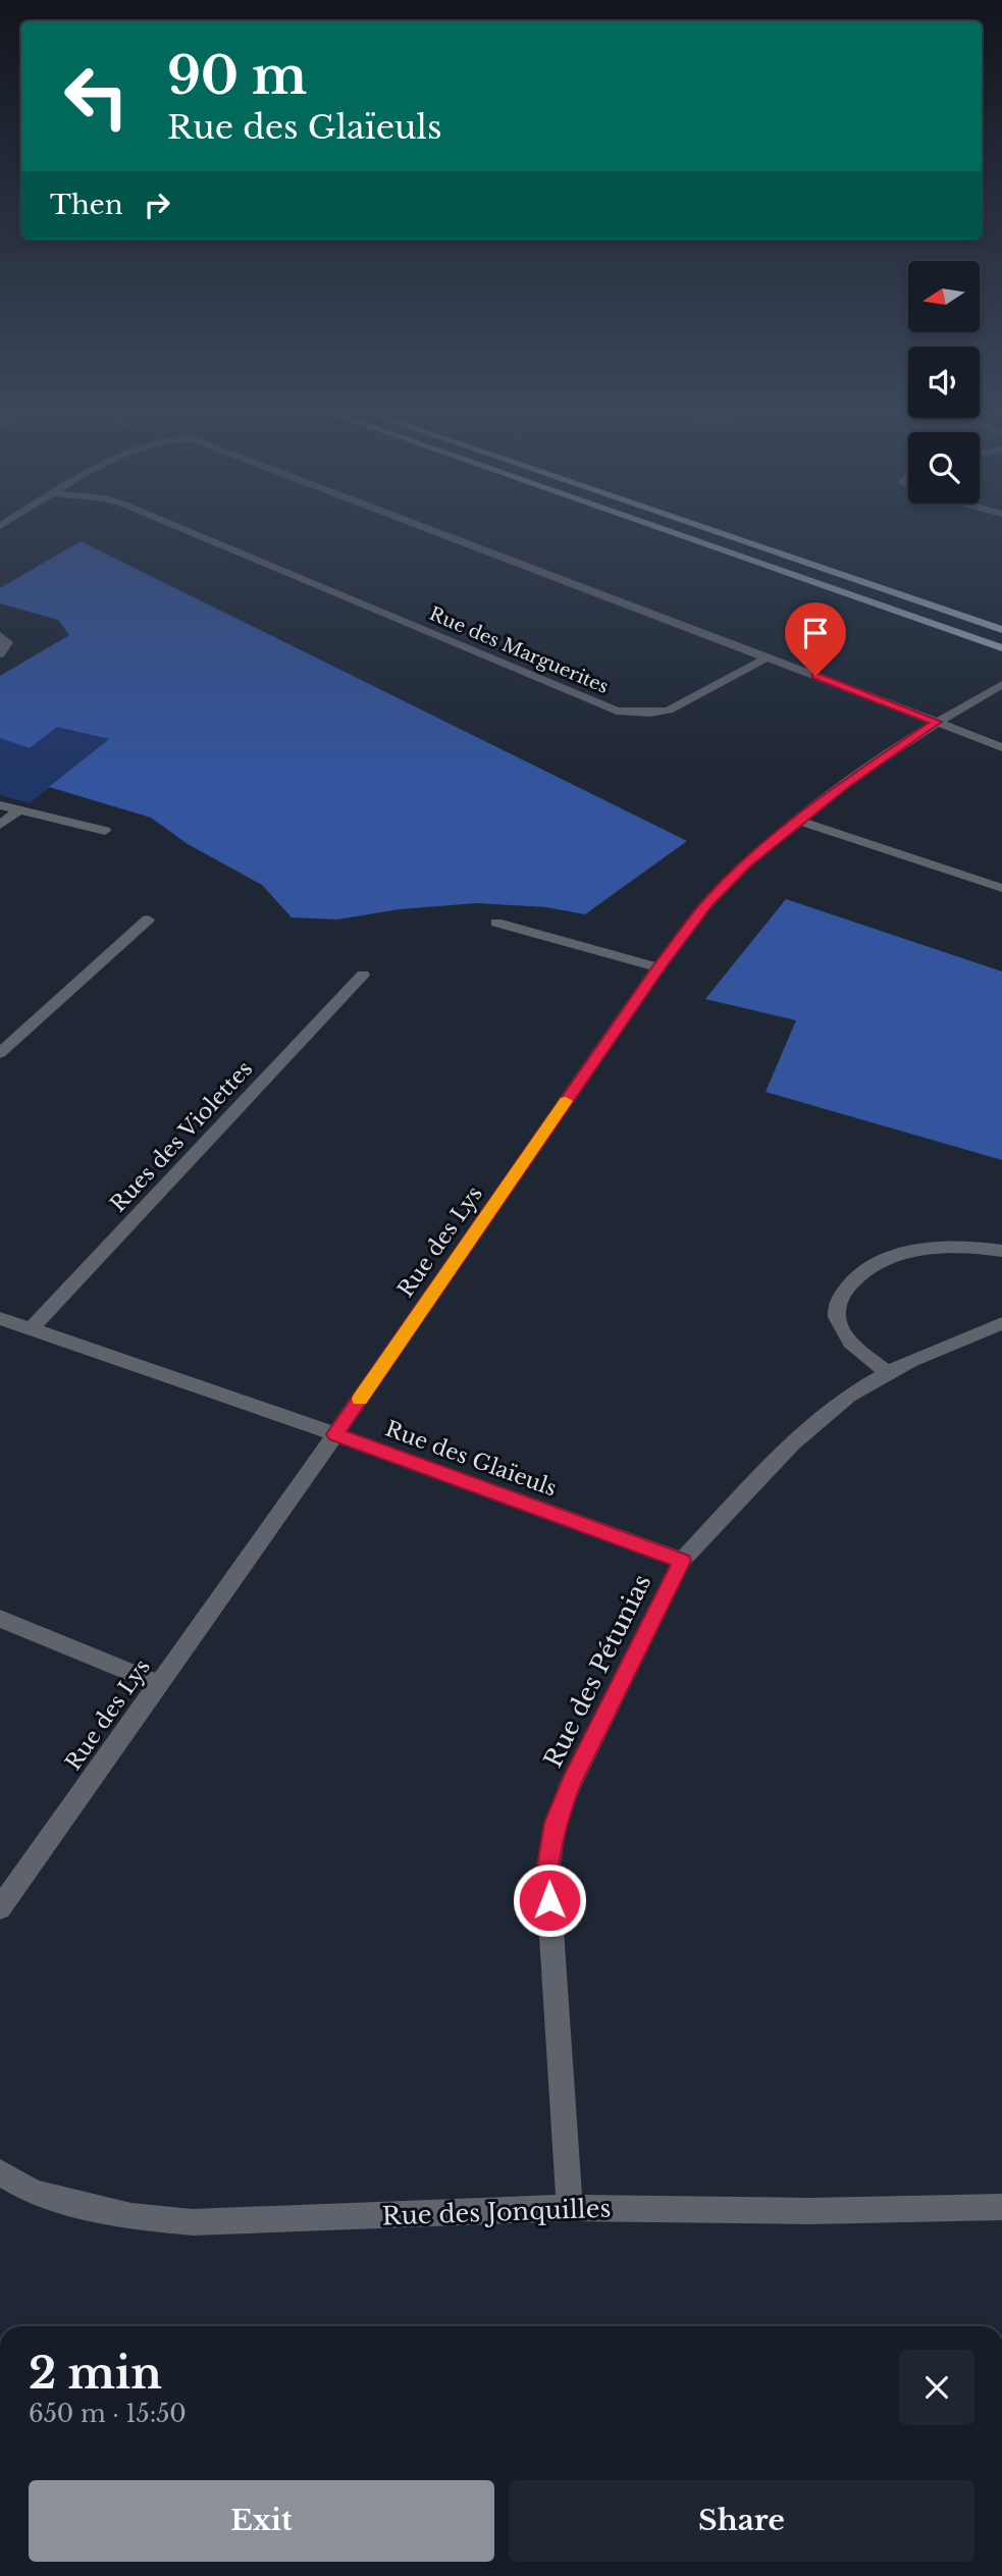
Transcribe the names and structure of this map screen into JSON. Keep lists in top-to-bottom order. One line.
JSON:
{"streets":{"street":["Rue des Marguerites","Rues des Violettes","Rue des Lys","Rue des Glaïeuls","Rue des Pétunias","Rue des Jonquilles"]},"crossings":[["Rues des Violettes","Rue des Glaïeuls"],["Rue des Lys","Rue des Glaïeuls"],["Rue des Glaïeuls","Rue des Pétunias"],["Rue des Pétunias","Rue des Jonquilles"]],"north":"left","page":{"turn":["90 m","Rue des Glaïeuls"],"then":"Then","heading":["2 min","650 m · 15:50"],"buttons":["Exit","Share"]}}
